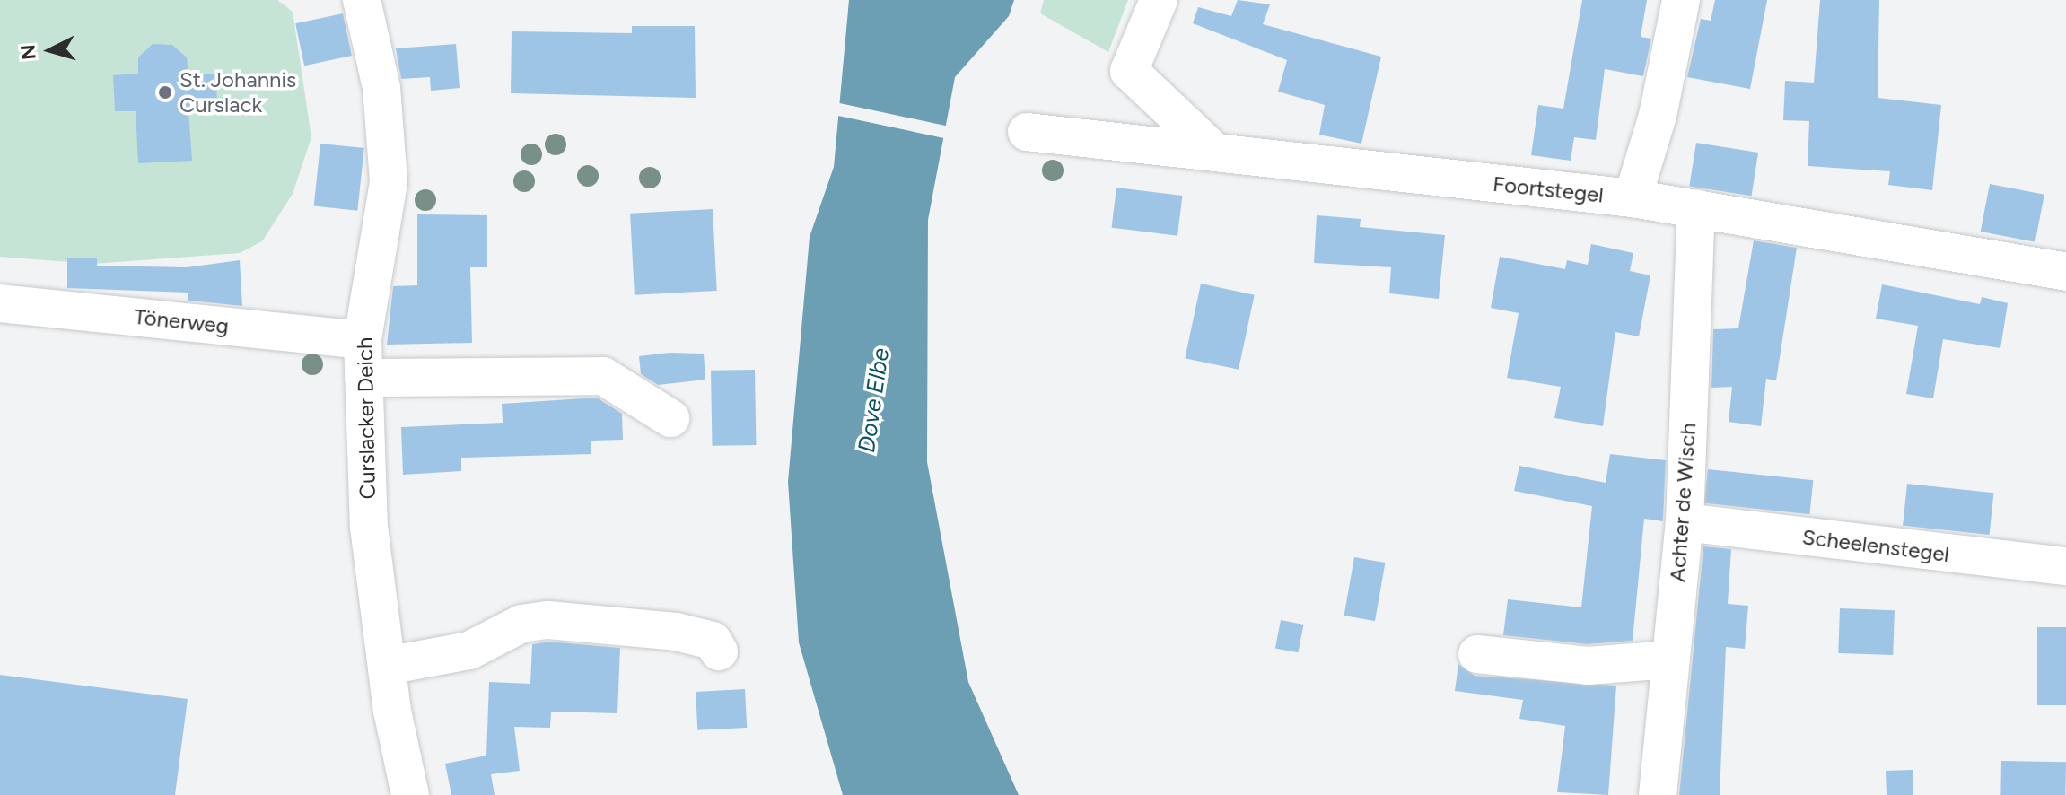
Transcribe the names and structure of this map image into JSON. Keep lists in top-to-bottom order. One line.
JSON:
{"streets":{"street":["Foortstegel","Tönerweg","Curslacker Deich","Achter de Wisch","Scheelenstegel"]},"crossings":[["Foortstegel","Achter de Wisch"],["Tönerweg","Curslacker Deich"],["Achter de Wisch","Scheelenstegel"]],"water":["Dove Elbe"],"places":["St. Johannis Curslack"],"north":"left"}
